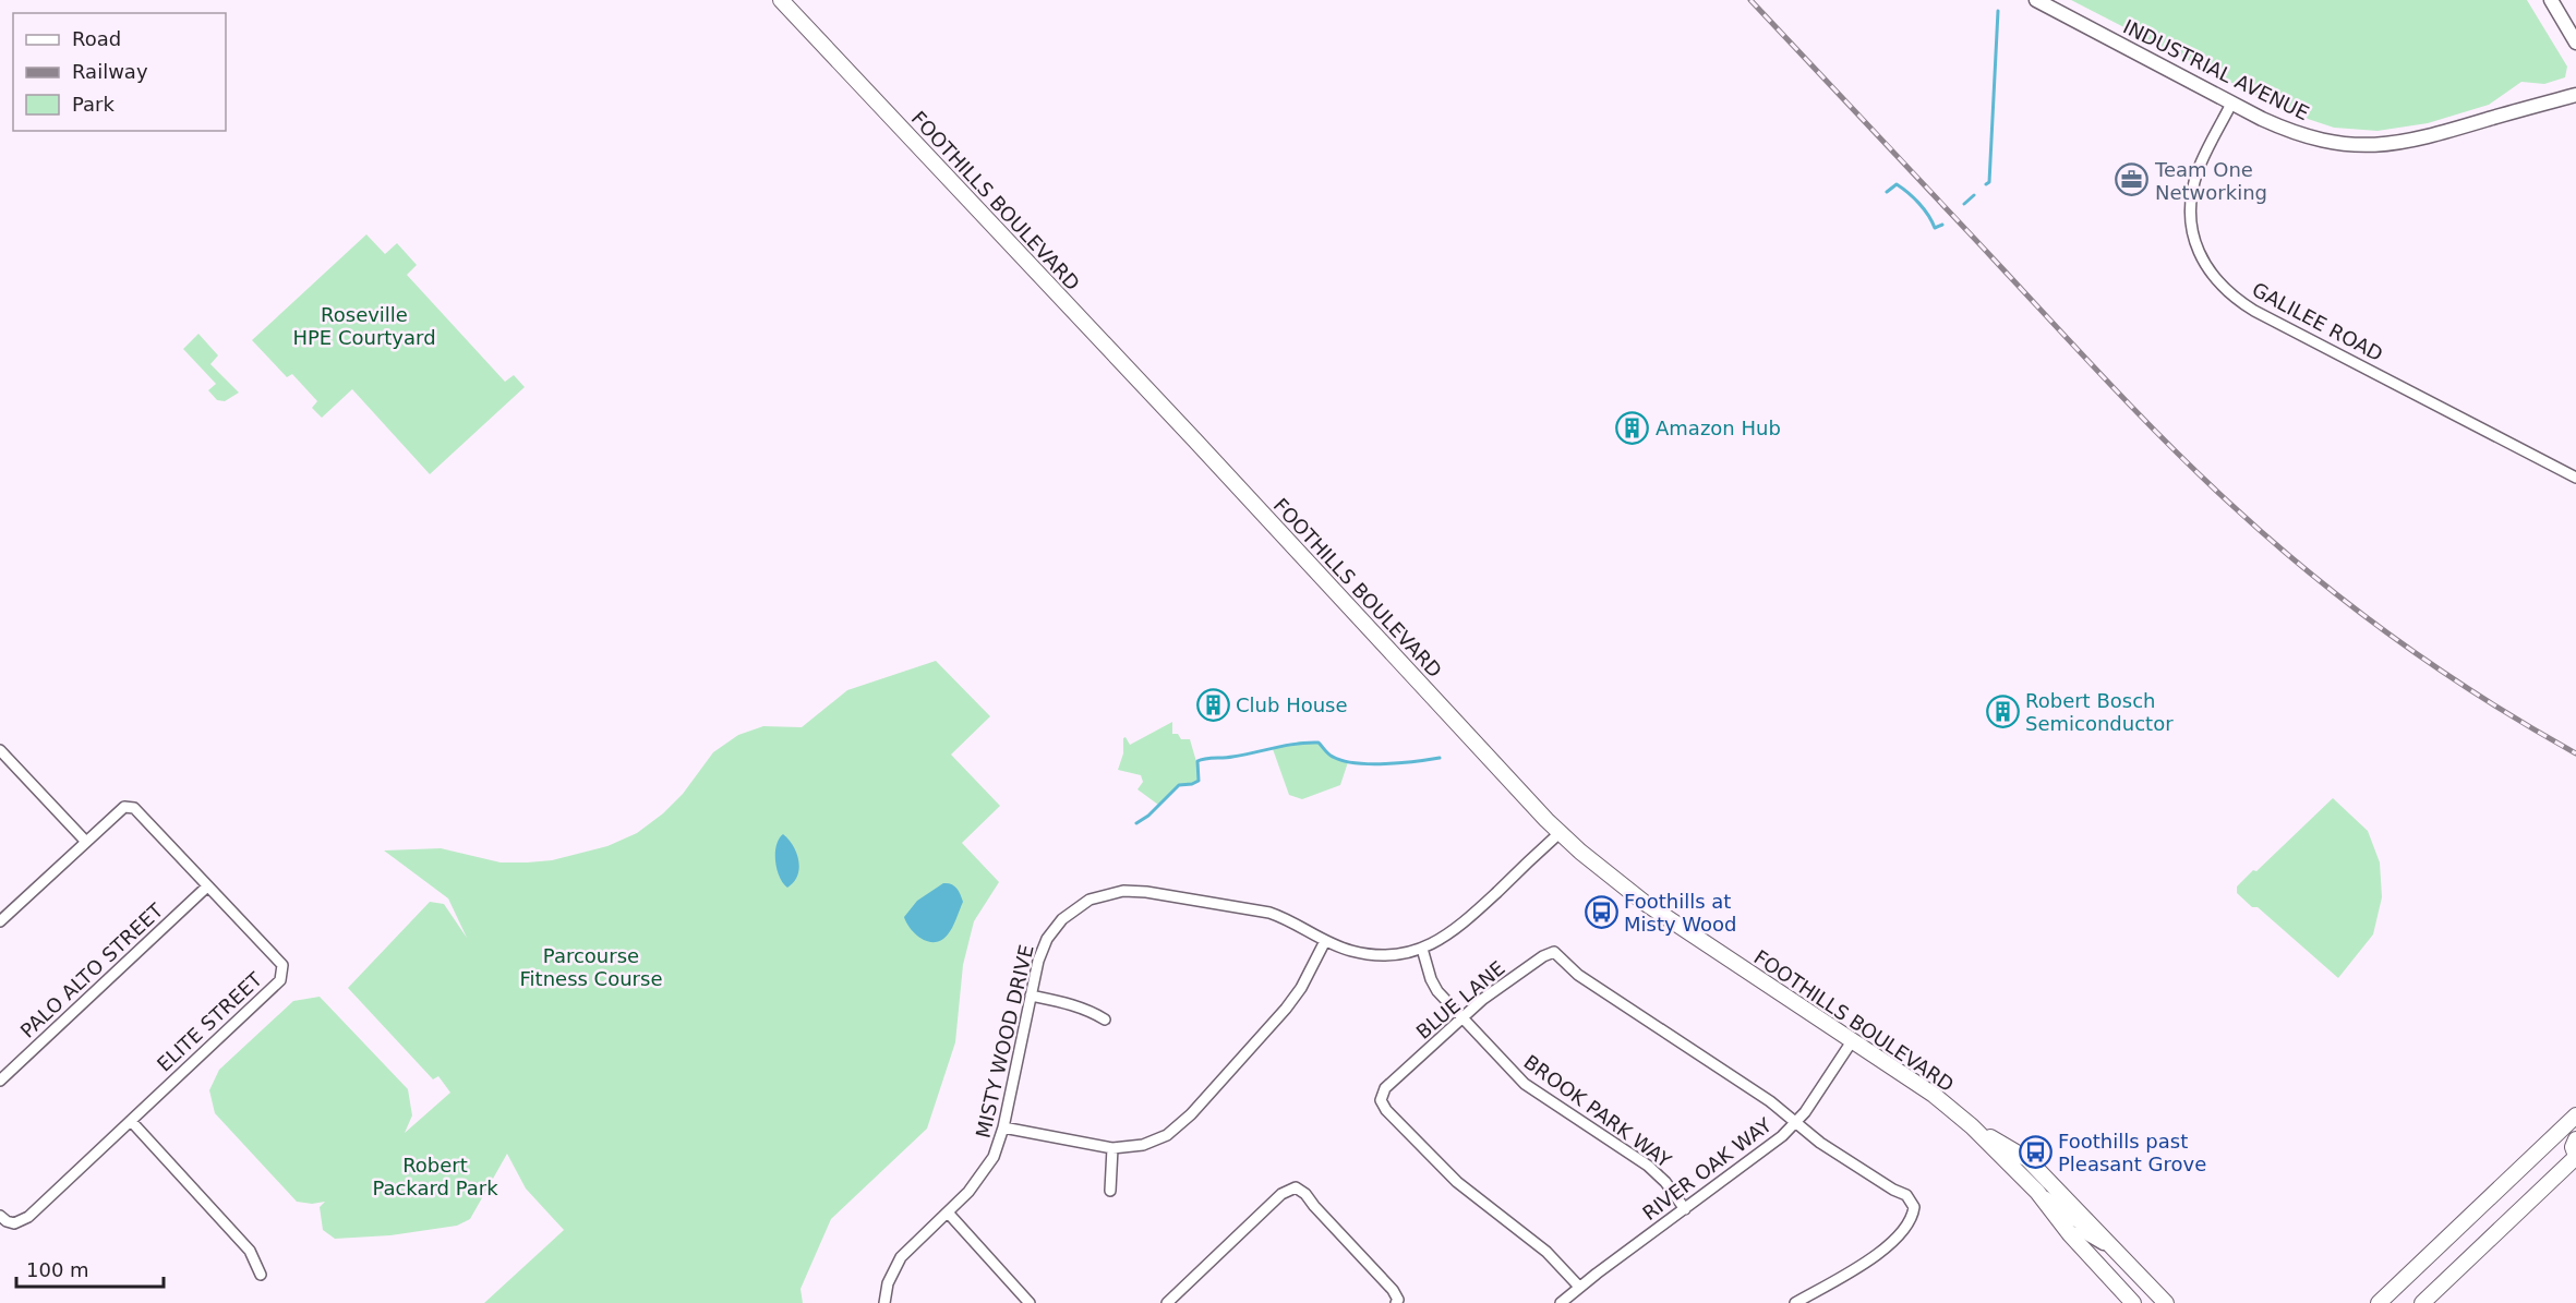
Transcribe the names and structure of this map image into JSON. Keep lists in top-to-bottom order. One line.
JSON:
{"streets":{"main road":["FOOTHILLS BOULEVARD"],"street":["INDUSTRIAL AVENUE","GALILEE ROAD","PALO ALTO STREET","BLUE LANE","ELITE STREET","MISTY WOOD DRIVE","BROOK PARK WAY","RIVER OAK WAY"]},"crossings":[["INDUSTRIAL AVENUE","GALILEE ROAD"],["FOOTHILLS BOULEVARD","MISTY WOOD DRIVE"],["FOOTHILLS BOULEVARD","RIVER OAK WAY"],["PALO ALTO STREET","ELITE STREET"],["BLUE LANE","BROOK PARK WAY"],["BLUE LANE","RIVER OAK WAY"],["MISTY WOOD DRIVE","BROOK PARK WAY"],["BROOK PARK WAY","RIVER OAK WAY"]],"parks":["Roseville HPE Courtyard","Parcourse Fitness Course","Robert Packard Park"],"places":{"office":["Team One Networking"],"building":["Amazon Hub","Club House","Robert Bosch Semiconductor"],"bus stop":["Foothills at Misty Wood","Foothills past Pleasant Grove"]},"legend":["Road","Railway","Park"],"scale_bar":"100 m"}
